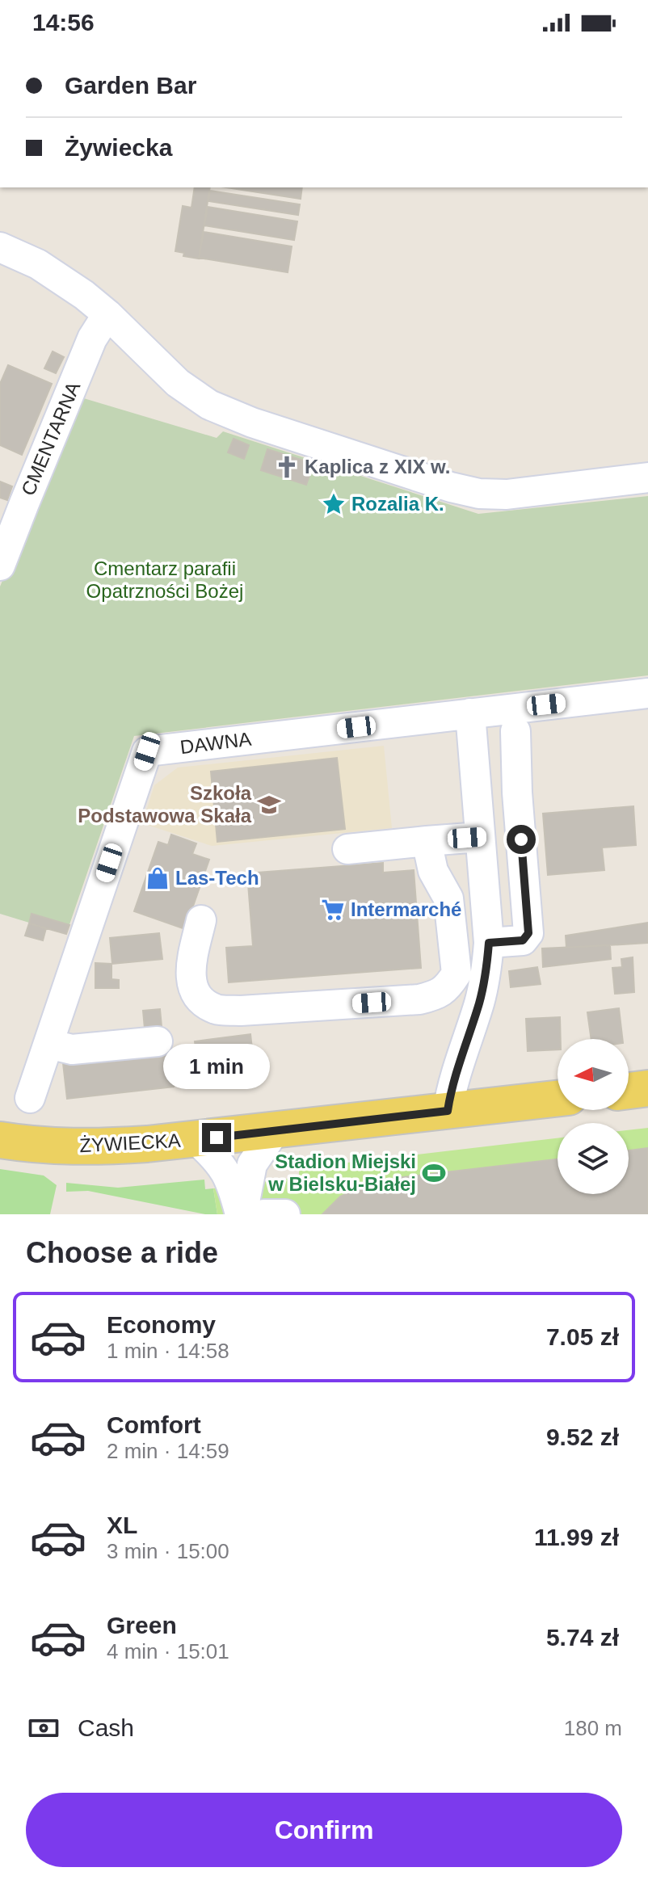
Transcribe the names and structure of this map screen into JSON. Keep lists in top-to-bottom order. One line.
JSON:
{"streets":{"main road":["ŻYWIECKA"],"street":["CMENTARNA","DAWNA"]},"parks":["Cmentarz parafii Opatrzności Bożej"],"places":{"church":["Kaplica z XIX w."],"place":["Rozalia K."],"school or university":["Szkoła Podstawowa Skała"],"shop":["Las-Tech"],"supermarket":["Intermarché"],"sports":["Stadion Miejski w Bielsku-Białej"]},"north":"left","page":{"status":"14:56","banner":["Garden Bar","Żywiecka"],"bubble":"1 min","heading":"Choose a ride","list":[{"name":"Economy","note":"1 min · 14:58","value":"7.05 zł"},{"name":"Comfort","note":"2 min · 14:59","value":"9.52 zł"},{"name":"XL","note":"3 min · 15:00","value":"11.99 zł"},{"name":"Green","note":"4 min · 15:01","value":"5.74 zł"}],"pay":["Cash","180 m"],"buttons":"Confirm"}}
